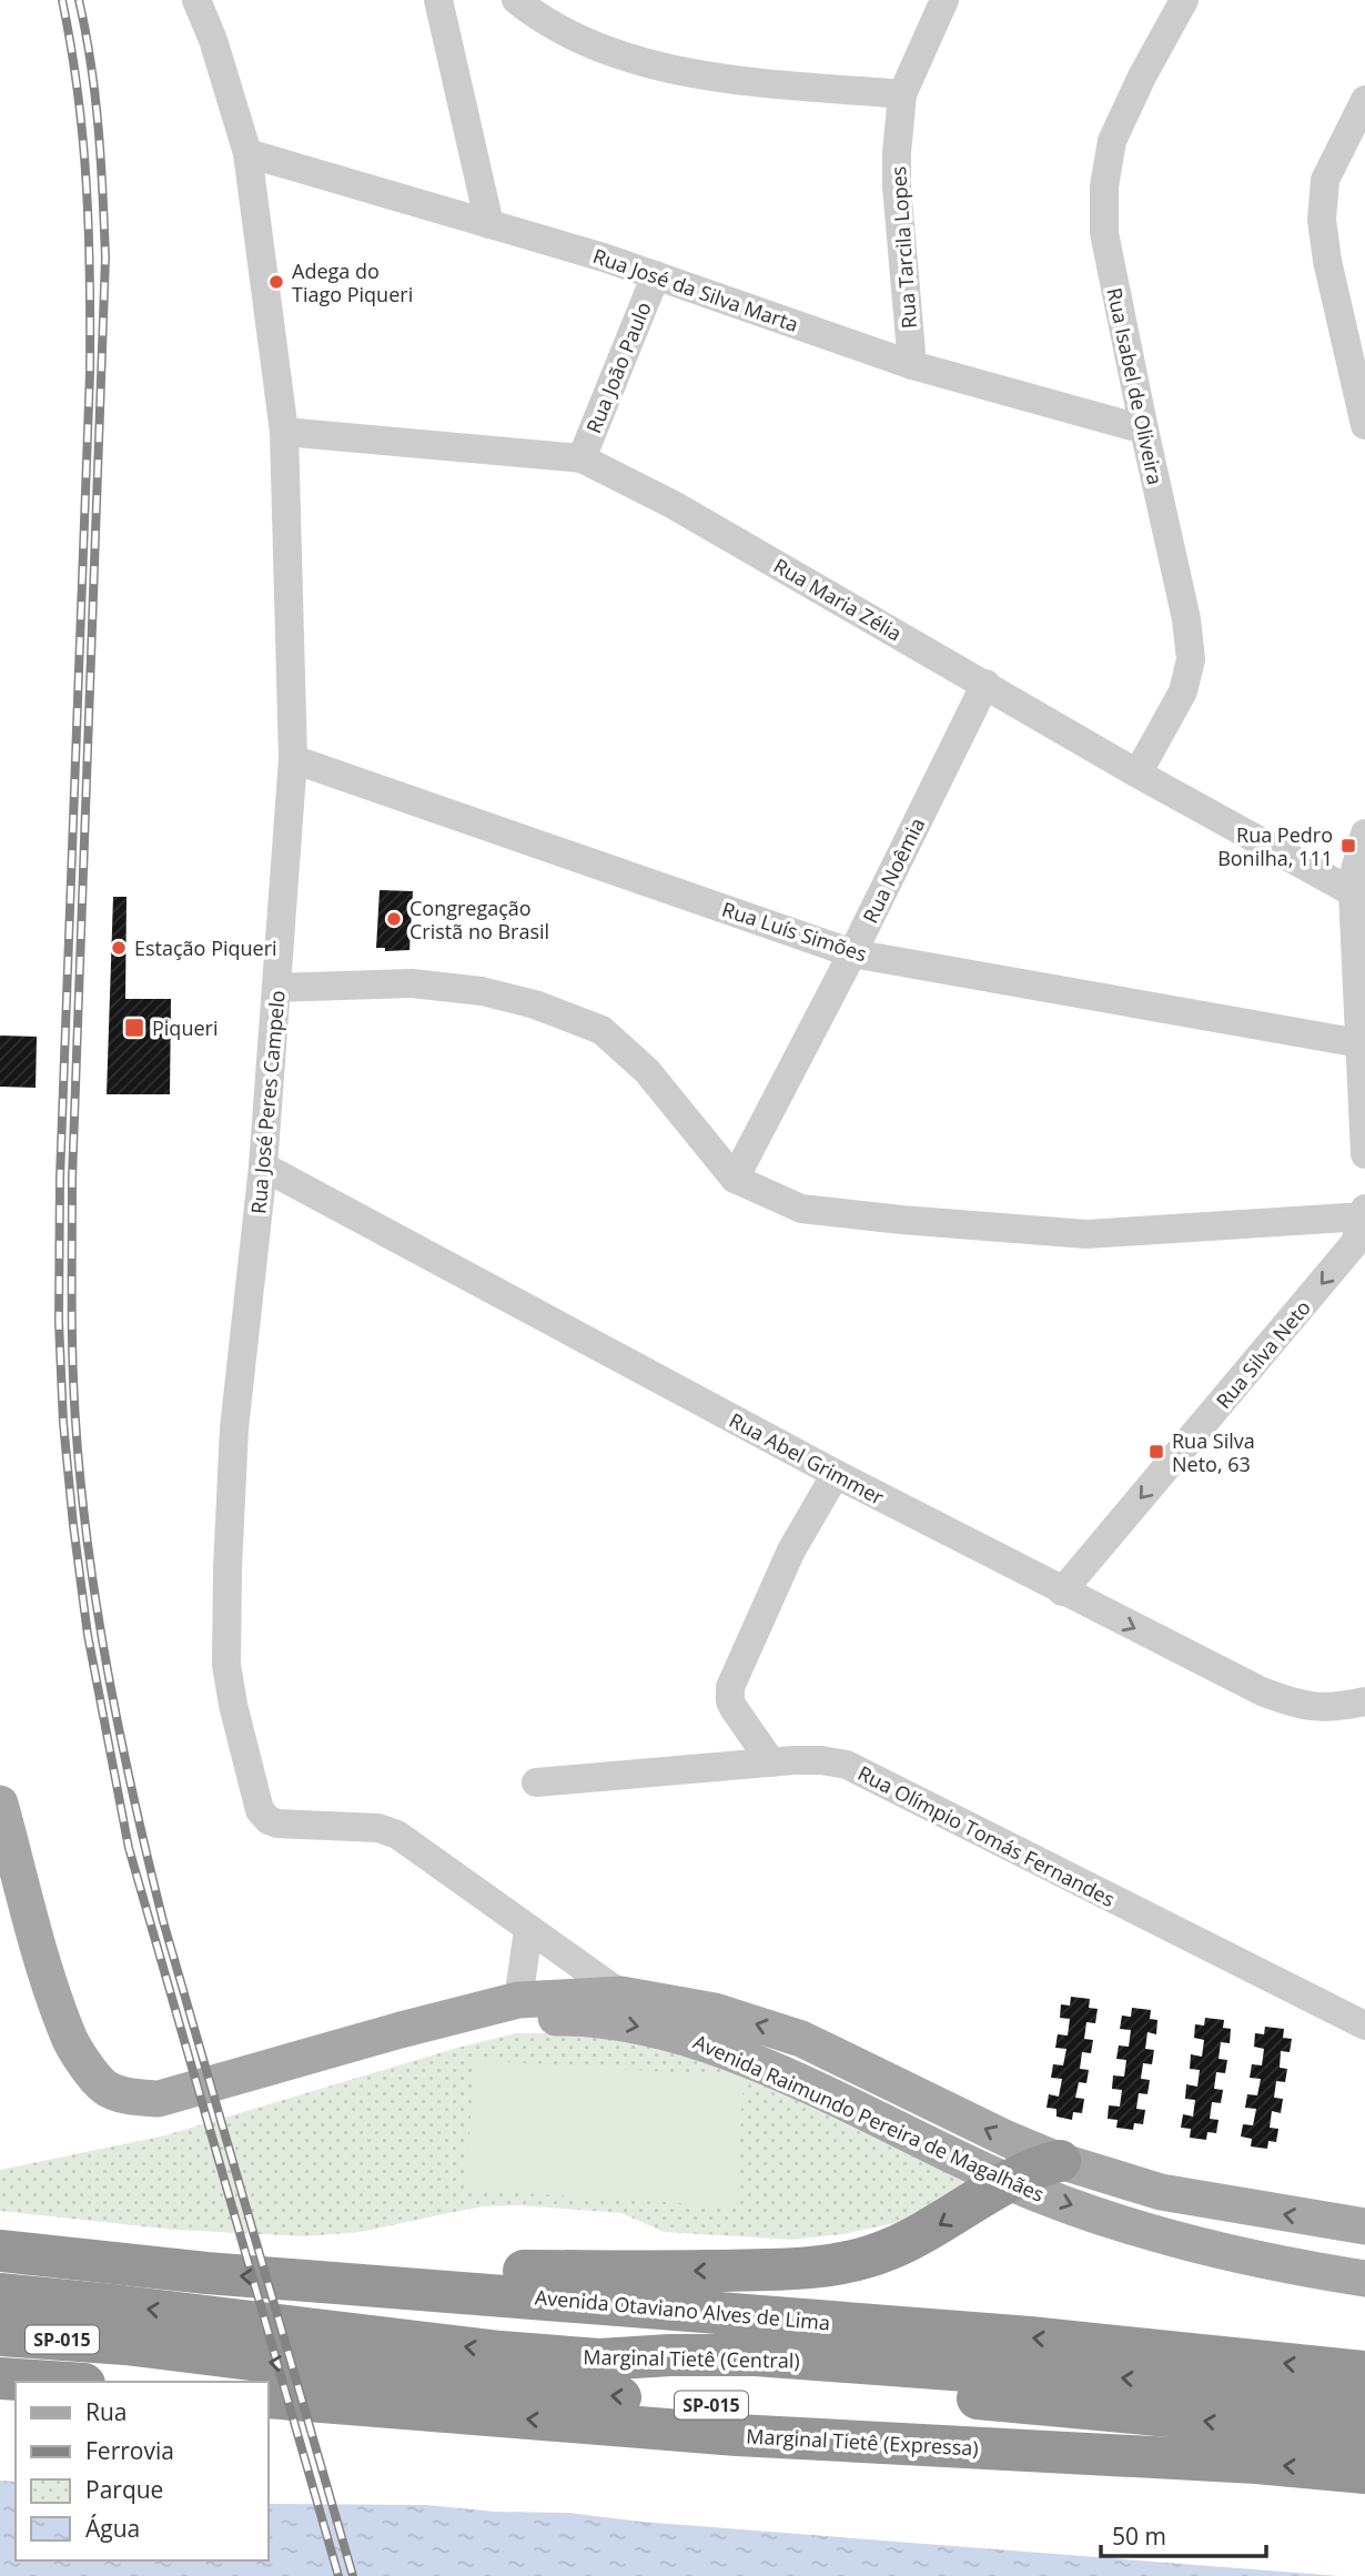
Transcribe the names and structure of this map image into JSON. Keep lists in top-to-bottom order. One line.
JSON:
{"streets":{"highway":["Avenida Otaviano Alves de Lima","SP-015","Marginal Tietê (Central)","Marginal Tietê (Expressa)"],"main road":["Avenida Raimundo Pereira de Magalhães"],"street":["Rua Tarcila Lopes","Rua José da Silva Marta","Rua João Paulo","Rua Isabel de Oliveira","Rua Maria Zélia","Rua Noêmia","Rua Luís Simões","Rua José Peres Campelo","Rua Silva Neto","Rua Abel Grimmer","Rua Olímpio Tomás Fernandes"]},"crossings":[["Rua Tarcila Lopes","Rua José da Silva Marta"],["Rua José da Silva Marta","Rua João Paulo"],["Rua José da Silva Marta","Rua Isabel de Oliveira"],["Rua José da Silva Marta","Rua José Peres Campelo"],["Rua João Paulo","Rua Maria Zélia"],["Rua Isabel de Oliveira","Rua Maria Zélia"],["Rua Maria Zélia","Rua Noêmia"],["Rua Maria Zélia","Rua José Peres Campelo"],["Rua Noêmia","Rua Luís Simões"],["Rua Luís Simões","Rua José Peres Campelo"],["Rua José Peres Campelo","Rua Abel Grimmer"],["Rua José Peres Campelo","Avenida Raimundo Pereira de Magalhães"],["Rua Silva Neto","Rua Abel Grimmer"],["Marginal Tietê (Central)","Marginal Tietê (Expressa)"]],"one_way":["Rua Silva Neto"],"places":{"other":["Adega do Tiago Piqueri","Congregação Cristã no Brasil","Estação Piqueri"],"transit":["Rua Pedro Bonilha, 111","Piqueri","Rua Silva Neto, 63"]},"legend":["Rua","Ferrovia","Parque","Água"],"scale_bar":"50 m"}
